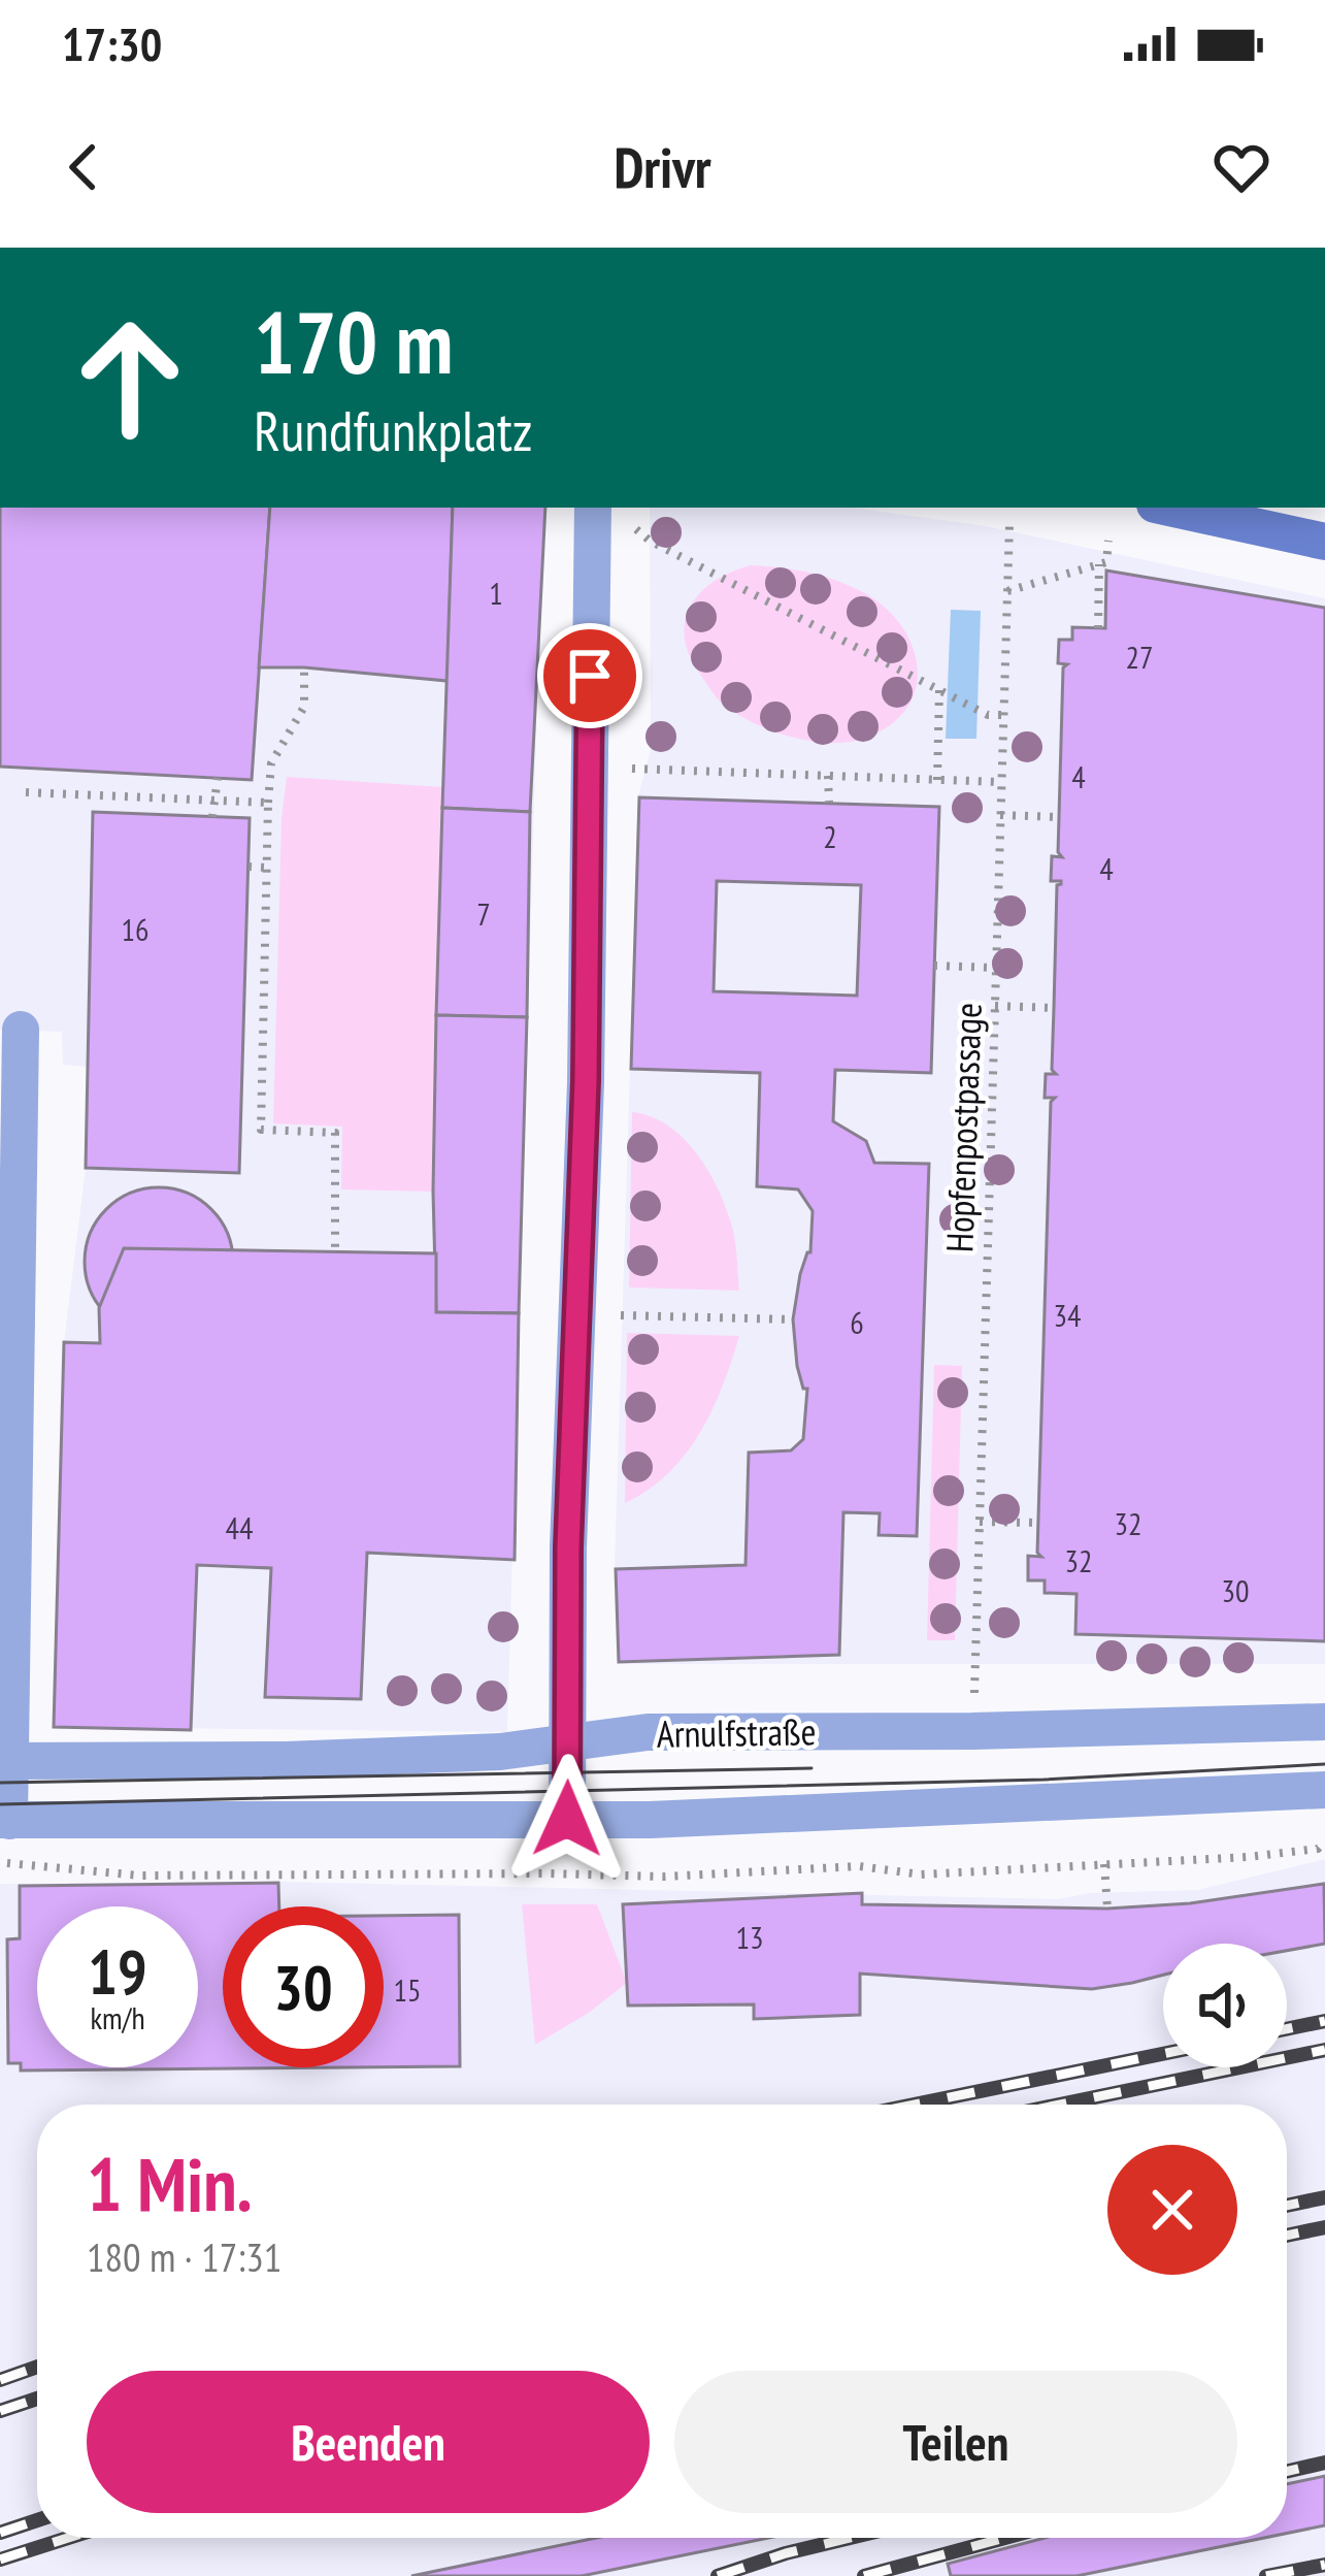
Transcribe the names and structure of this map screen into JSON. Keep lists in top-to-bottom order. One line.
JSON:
{"streets":{"street":["Arnulfstraße"],"path":["Hopfenpostpassage"]},"crossings":[["Hopfenpostpassage","Arnulfstraße"]],"house_numbers":["1","27","4","2","4","7","16","34","6","32","44","32","30","13","15"],"page":{"status":"17:30","header":"Drivr","turn":["170 m","Rundfunkplatz"],"speed":"19 km/h","limit":"30","heading":["1 Min.","180 m · 17:31"],"buttons":["Beenden","Teilen"]}}
